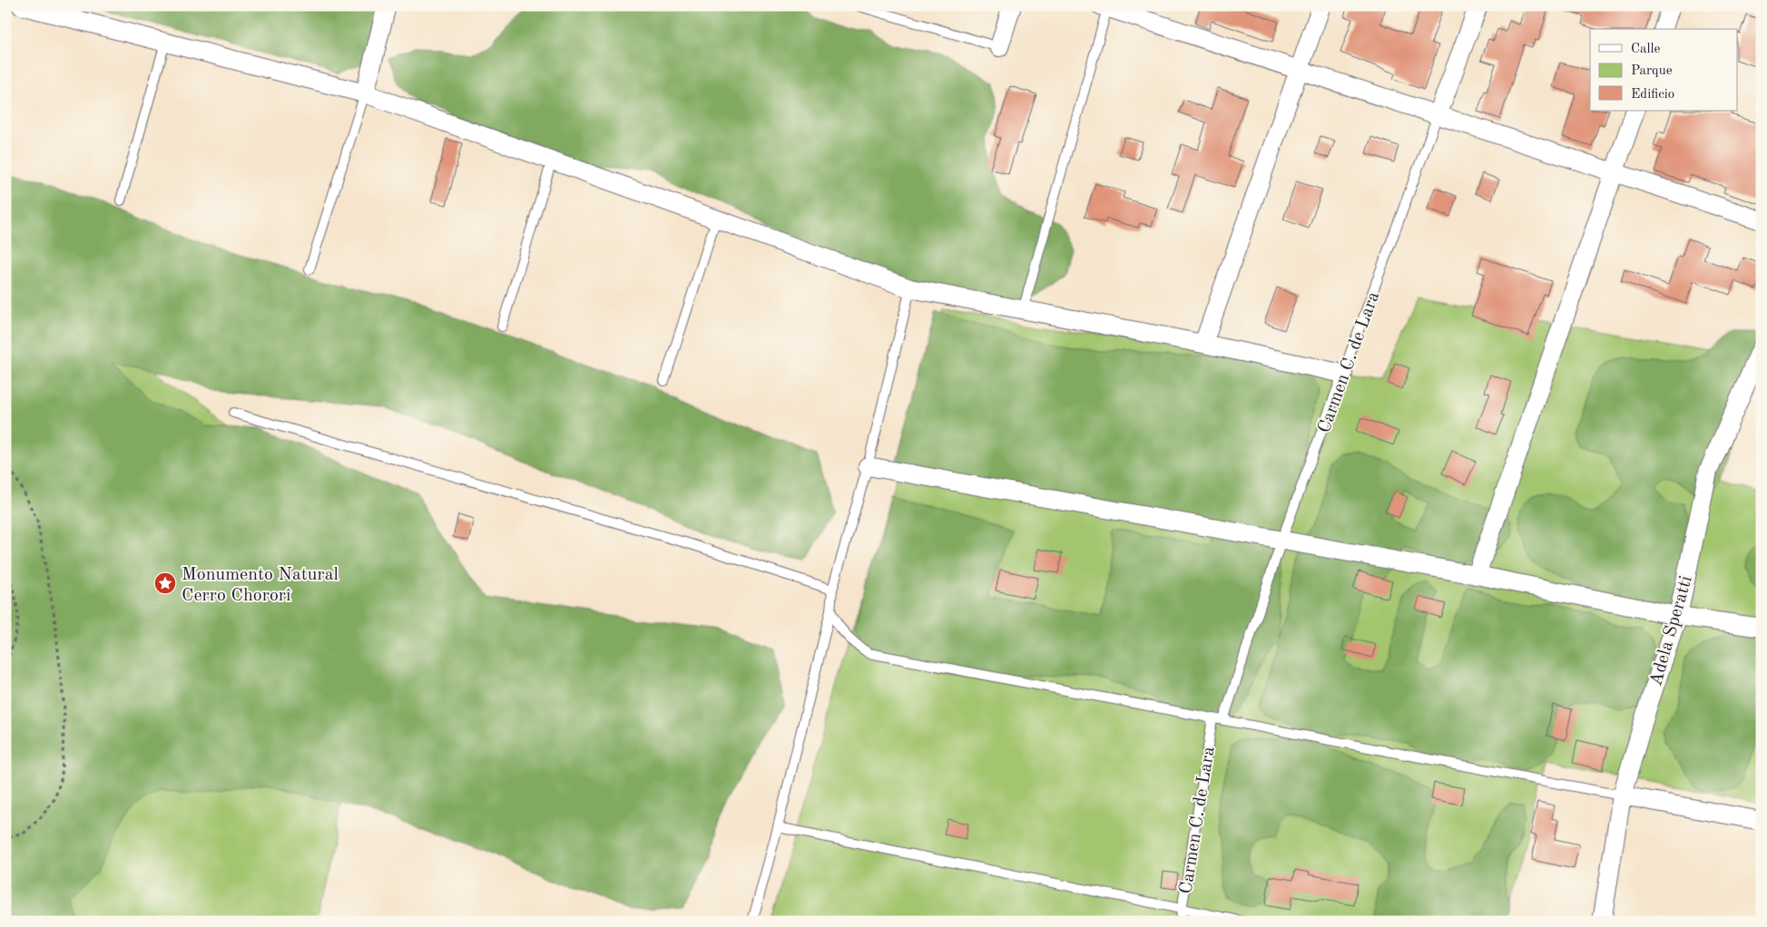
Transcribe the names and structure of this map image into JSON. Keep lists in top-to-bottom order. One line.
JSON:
{"streets":{"street":["Carmen C. de Lara","Adela Speratti"]},"places":{"place":["Monumento Natural Cerro Chororî"]},"legend":["Calle","Parque","Edificio"]}
